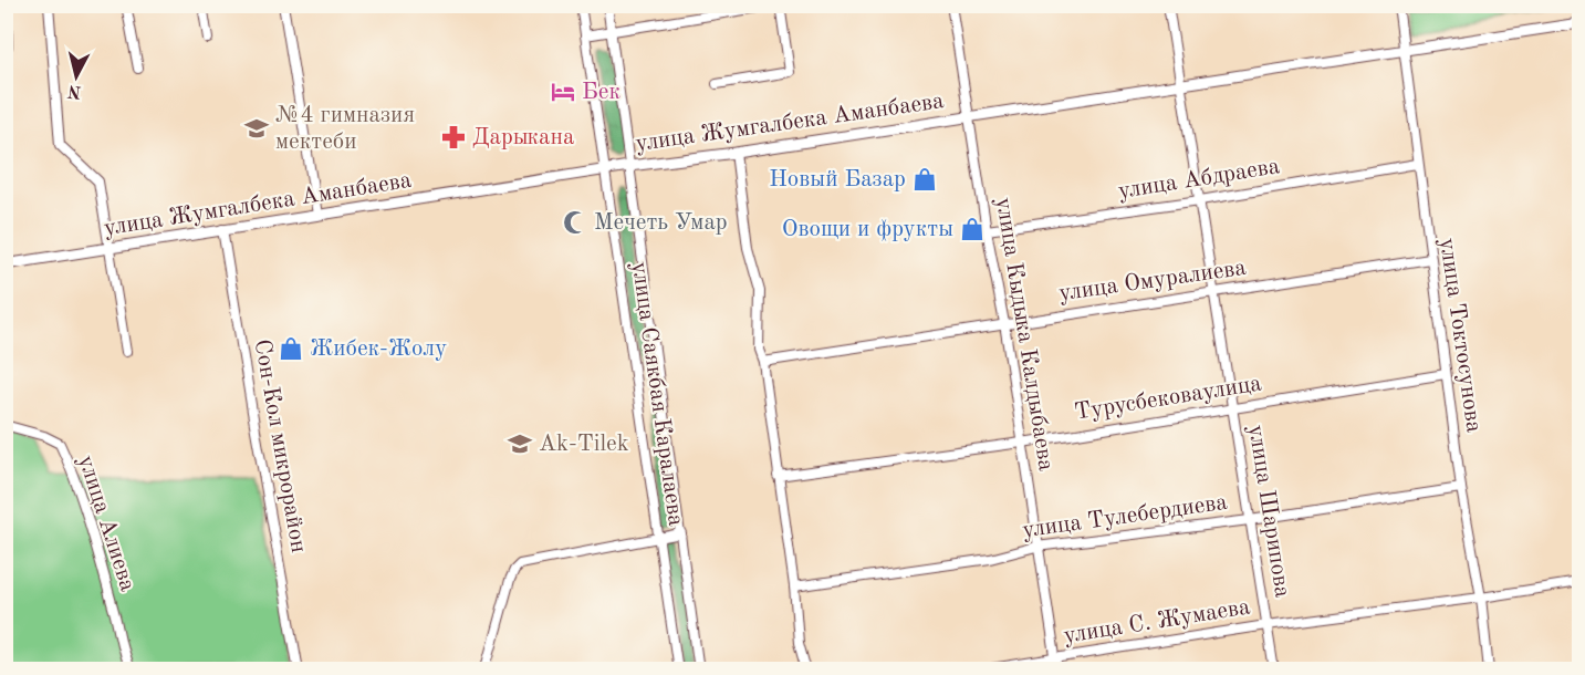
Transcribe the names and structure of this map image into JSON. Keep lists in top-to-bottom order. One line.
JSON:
{"streets":{"main road":["улица Жумгалбека Аманбаева"],"street":["улица Абдраева","улица Омуралиева","улица Кыдыка Калдыбаева","улица Токтосунова","улица Саякбая Каралаева","Турусбековаулица","Сон-Кол микрорайон","улица Шарипова","улица Тулебердиева","улица Алиева","улица С. Жумаева"]},"crossings":[["улица Жумгалбека Аманбаева","улица Кыдыка Калдыбаева"],["улица Жумгалбека Аманбаева","улица Токтосунова"],["улица Жумгалбека Аманбаева","улица Саякбая Каралаева"],["улица Жумгалбека Аманбаева","Сон-Кол микрорайон"],["улица Жумгалбека Аманбаева","улица Шарипова"],["улица Абдраева","улица Кыдыка Калдыбаева"],["улица Абдраева","улица Токтосунова"],["улица Абдраева","улица Шарипова"],["улица Омуралиева","улица Кыдыка Калдыбаева"],["улица Омуралиева","улица Токтосунова"],["улица Омуралиева","улица Шарипова"],["улица Кыдыка Калдыбаева","Турусбековаулица"],["улица Кыдыка Калдыбаева","улица Тулебердиева"],["улица Кыдыка Калдыбаева","улица С. Жумаева"],["улица Токтосунова","Турусбековаулица"],["улица Токтосунова","улица Тулебердиева"],["улица Токтосунова","улица С. Жумаева"],["Турусбековаулица","улица Шарипова"],["улица Шарипова","улица Тулебердиева"],["улица Шарипова","улица С. Жумаева"]],"places":{"hotel":["Бек"],"school or university":["№4 гимназия мектеби","Ak-Tilek"],"pharmacy":["Дарыкана"],"shop":["Новый Базар","Овощи и фрукты","Жибек-Жолу"],"mosque":["Мечеть Умар"]},"north":"bottom"}
